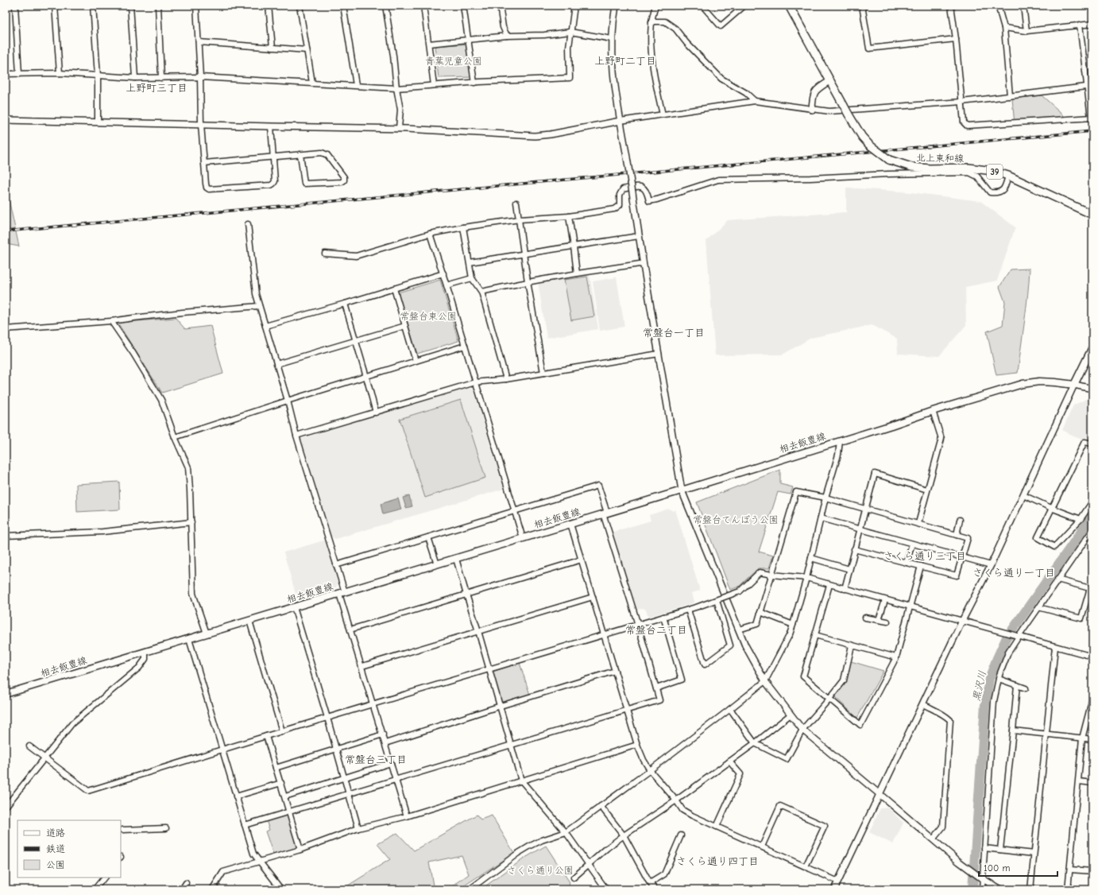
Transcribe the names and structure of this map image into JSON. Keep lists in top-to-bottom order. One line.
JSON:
{"streets":{"main road":["北上東和線","39","相去飯豊線"]},"districts":["上野町二丁目","上野町三丁目","常盤台一丁目","さくら通り三丁目","さくら通り一丁目","常盤台二丁目","常盤台三丁目","さくら通り四丁目"],"water":["黒沢川"],"parks":["青葉児童公園","常盤台東公園","常盤台てんぼう公園","さくら通り公園"],"legend":["道路","鉄道","公園"],"scale_bar":"100 m"}
